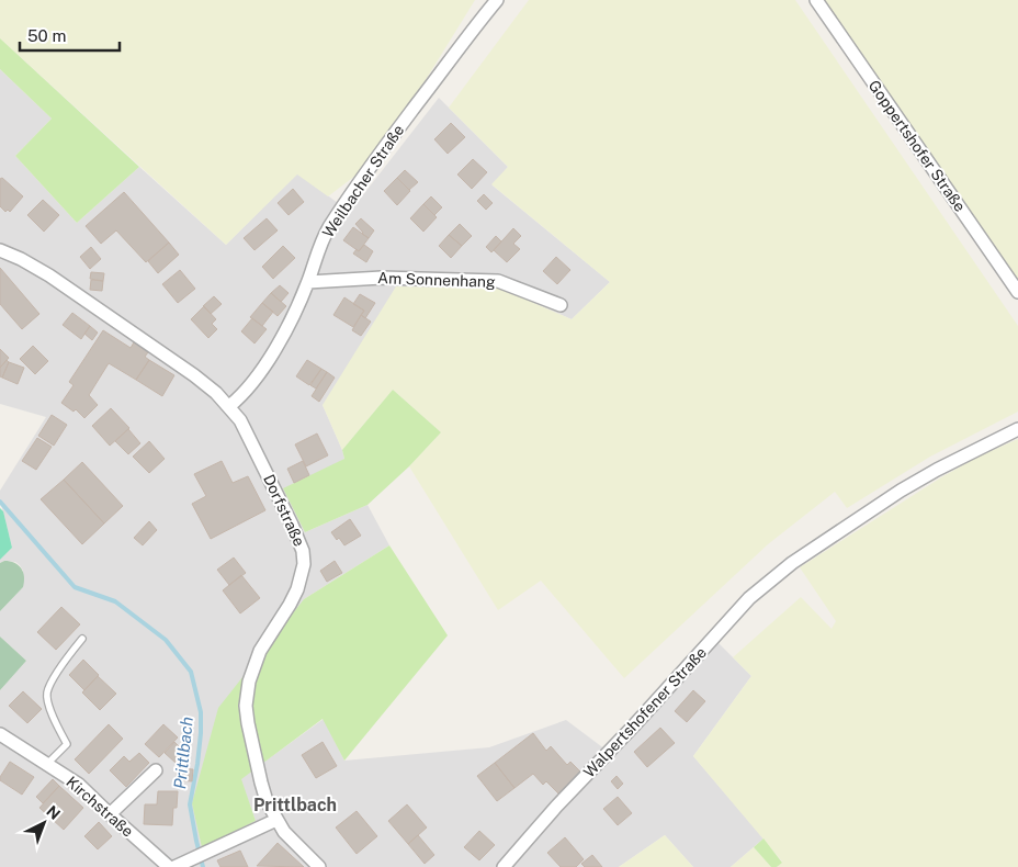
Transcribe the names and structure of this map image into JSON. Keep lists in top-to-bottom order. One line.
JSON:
{"streets":{"street":["Goppertshofer Straße","Weilbacher Straße","Am Sonnenhang","Dorfstraße","Walpertshofener Straße","Kirchstraße"]},"crossings":[["Weilbacher Straße","Am Sonnenhang"],["Weilbacher Straße","Dorfstraße"]],"districts":["Prittlbach"],"water":["Prittlbach"],"scale_bar":"50 m","north":"top right"}
